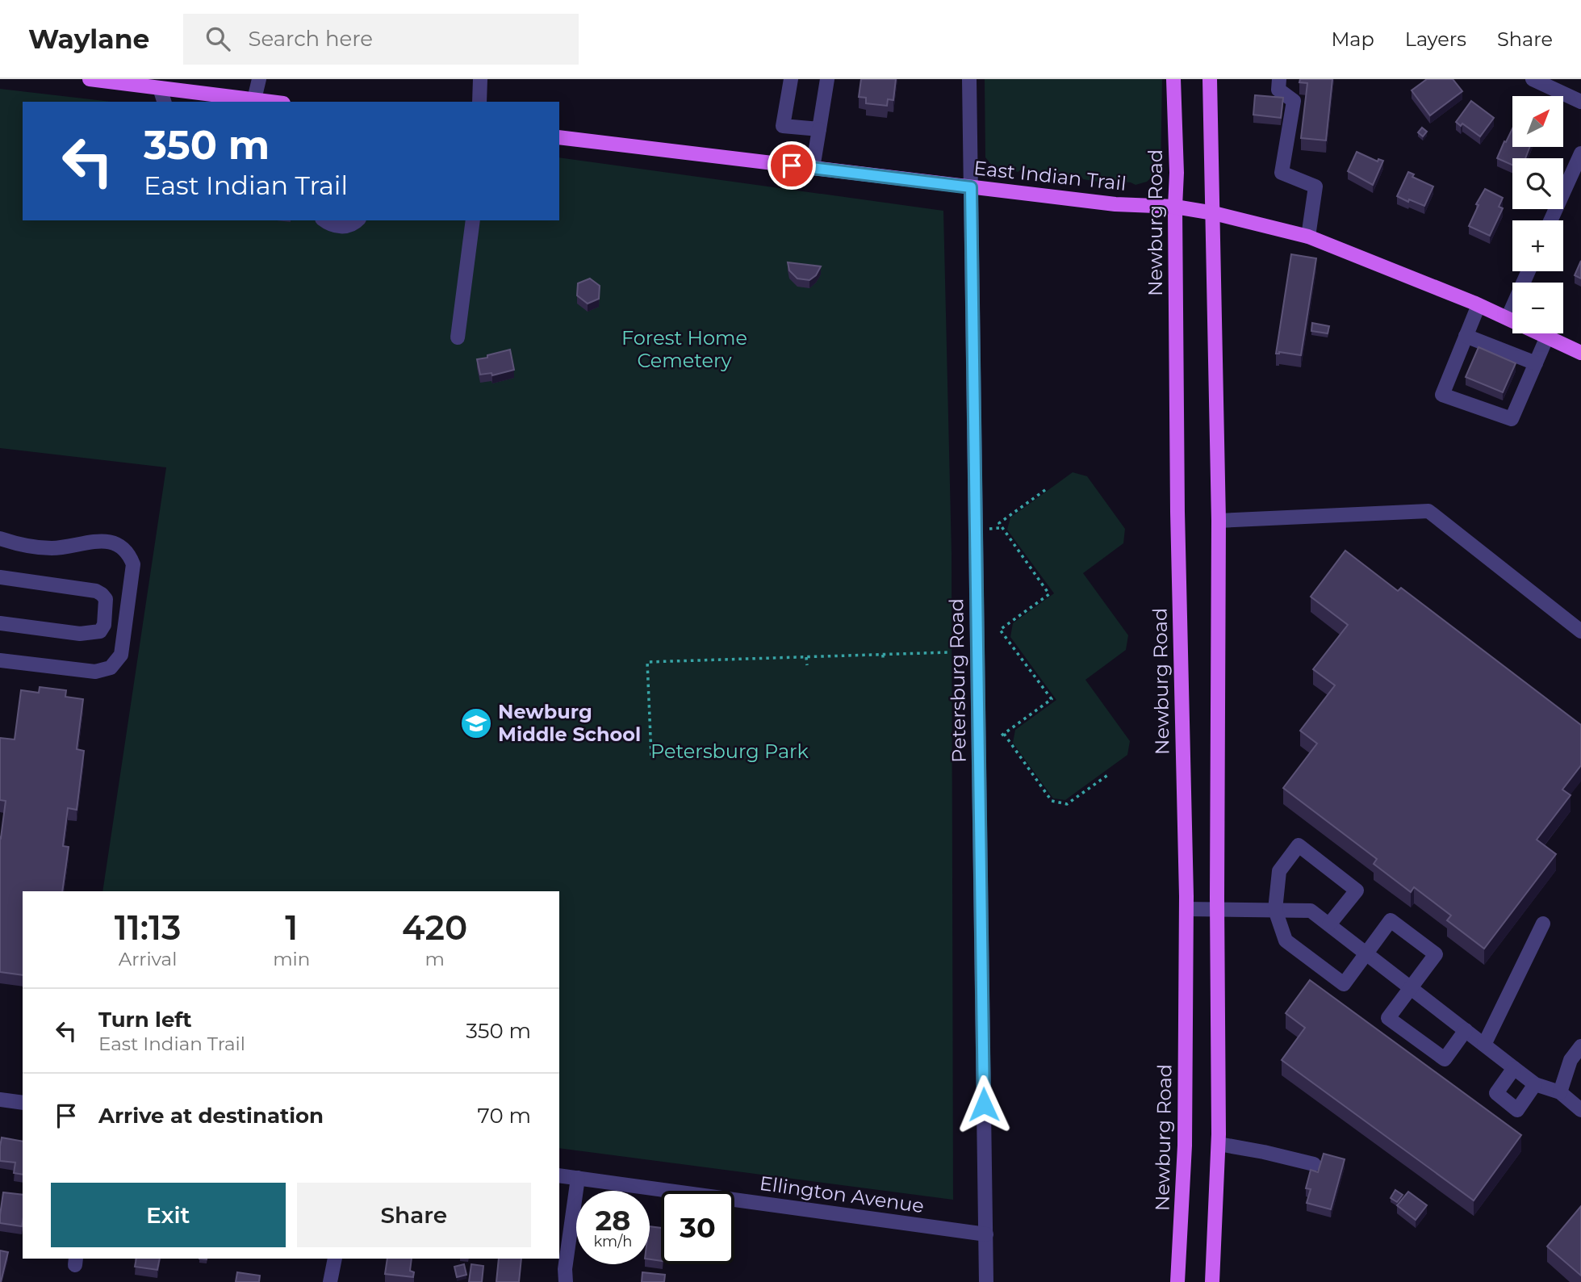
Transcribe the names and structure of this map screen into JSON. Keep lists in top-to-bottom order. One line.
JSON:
{"streets":{"main road":["East Indian Trail","Newburg Road"],"street":["Petersburg Road","Ellington Avenue"]},"crossings":[["East Indian Trail","Newburg Road"],["East Indian Trail","Petersburg Road"],["Petersburg Road","Ellington Avenue"]],"parks":["Forest Home Cemetery","Petersburg Park"],"places":{"school or university":["Newburg Middle School"]},"north":"top right","page":{"header":"Waylane","search":"Search here","nav":["Map","Layers","Share"],"map_buttons":["+","−"],"turn":["350 m","East Indian Trail"],"eta":["11:13","Arrival","1","min","420","m"],"list":[{"name":"Turn left","note":"East Indian Trail","value":"350 m"},{"name":"Arrive at destination","value":"70 m"}],"buttons":["Exit","Share"],"speed":"28 km/h","limit":"30"}}
